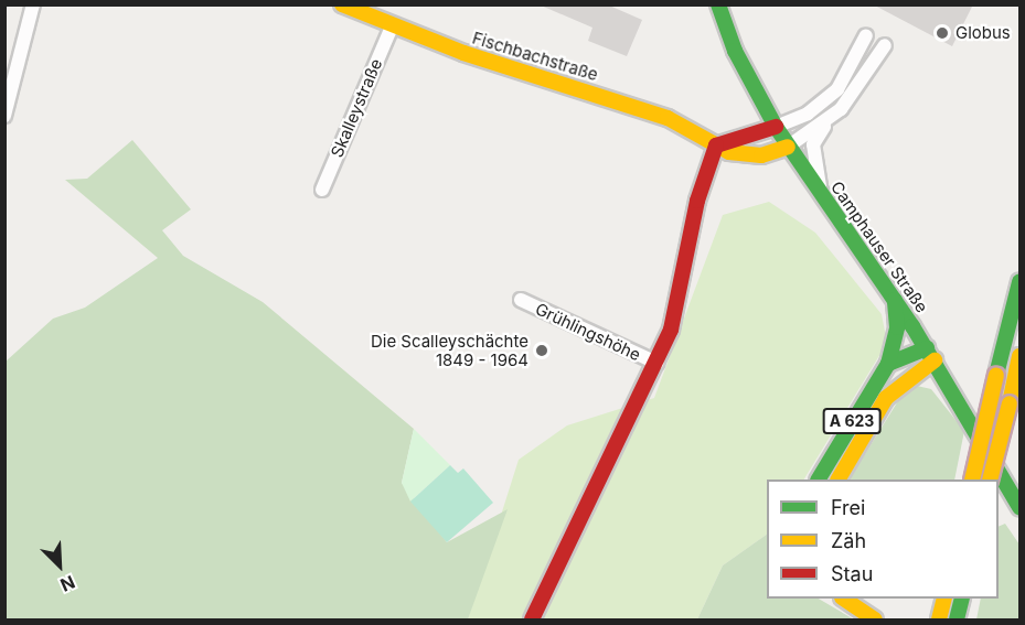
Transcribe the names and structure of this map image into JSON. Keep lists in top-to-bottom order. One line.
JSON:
{"streets":{"main road":["Fischbachstraße","Camphauser Straße","A 623"],"street":["Skalleystraße","Grühlingshöhe"]},"crossings":[["Fischbachstraße","Skalleystraße"],["Fischbachstraße","Camphauser Straße"]],"places":["Globus","Die Scalleyschächte 1849 - 1964"],"legend":["Frei","Zäh","Stau"],"north":"bottom right"}
